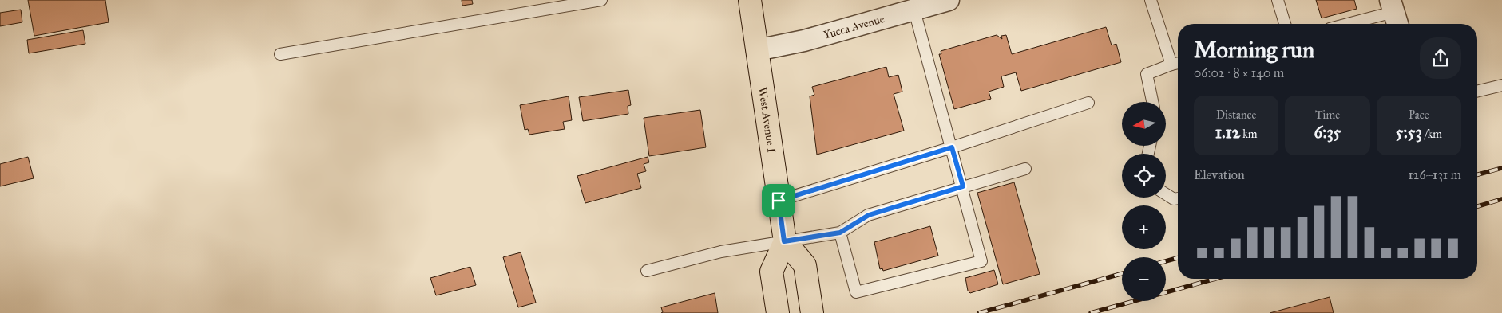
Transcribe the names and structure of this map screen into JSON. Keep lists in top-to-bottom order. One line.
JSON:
{"streets":{"main road":["West Avenue I"],"street":["Yucca Avenue"]},"crossings":[["Yucca Avenue","West Avenue I"]],"north":"left","page":{"heading":["Morning run","06:02 · 8 × 140 m"],"stats":[["Distance","1.12 km"],["Time","6:35"],["Pace","5:53 /km"]],"map_buttons":["+","−"],"chart":["Elevation","126–131 m"]}}
